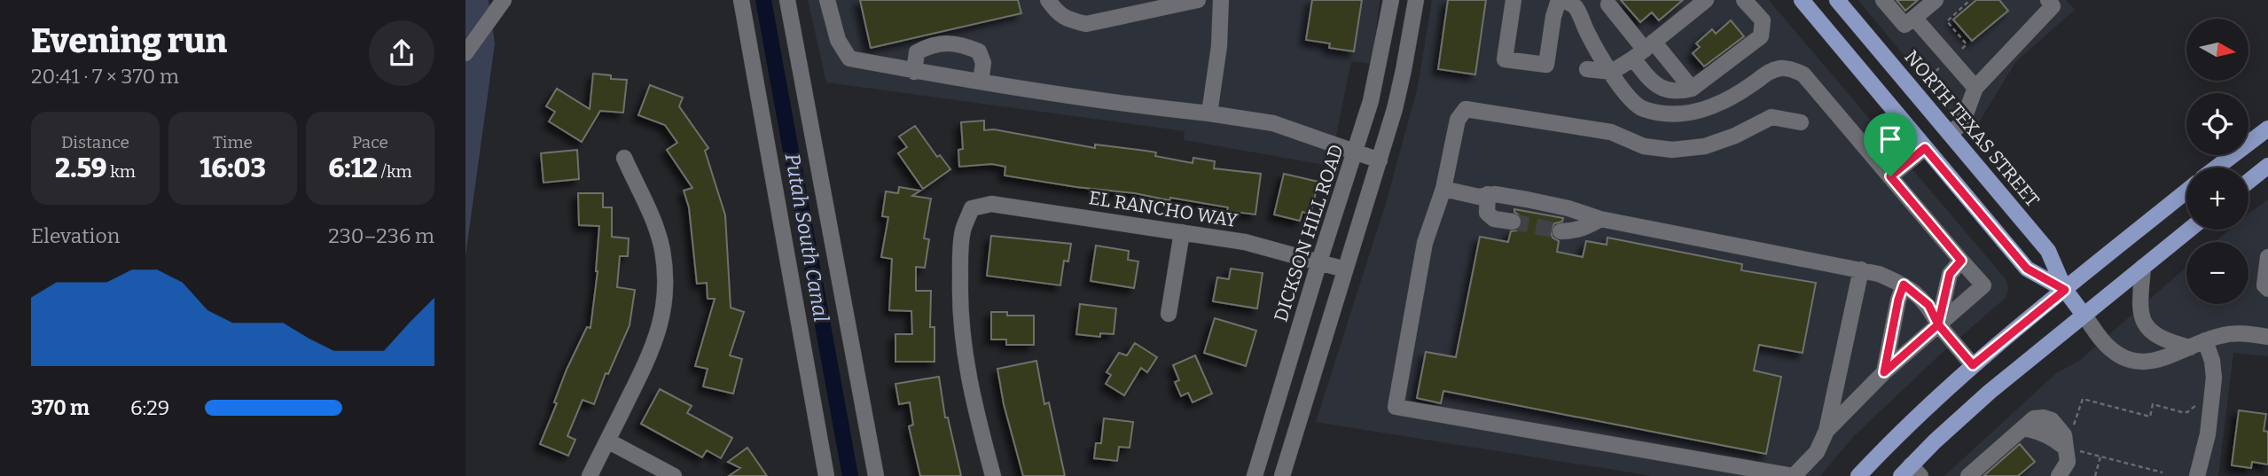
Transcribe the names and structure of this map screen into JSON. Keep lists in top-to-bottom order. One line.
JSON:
{"streets":{"main road":["NORTH TEXAS STREET"],"street":["EL RANCHO WAY","DICKSON HILL ROAD"]},"crossings":[["EL RANCHO WAY","DICKSON HILL ROAD"]],"water":["Putah South Canal"],"north":"right","page":{"heading":["Evening run","20:41 · 7 × 370 m"],"map_buttons":["+","−"],"stats":[["Distance","2.59 km"],["Time","16:03"],["Pace","6:12 /km"]],"chart":["Elevation","230–236 m"],"list":[{"name":"370 m","note":"6:29"}]}}
